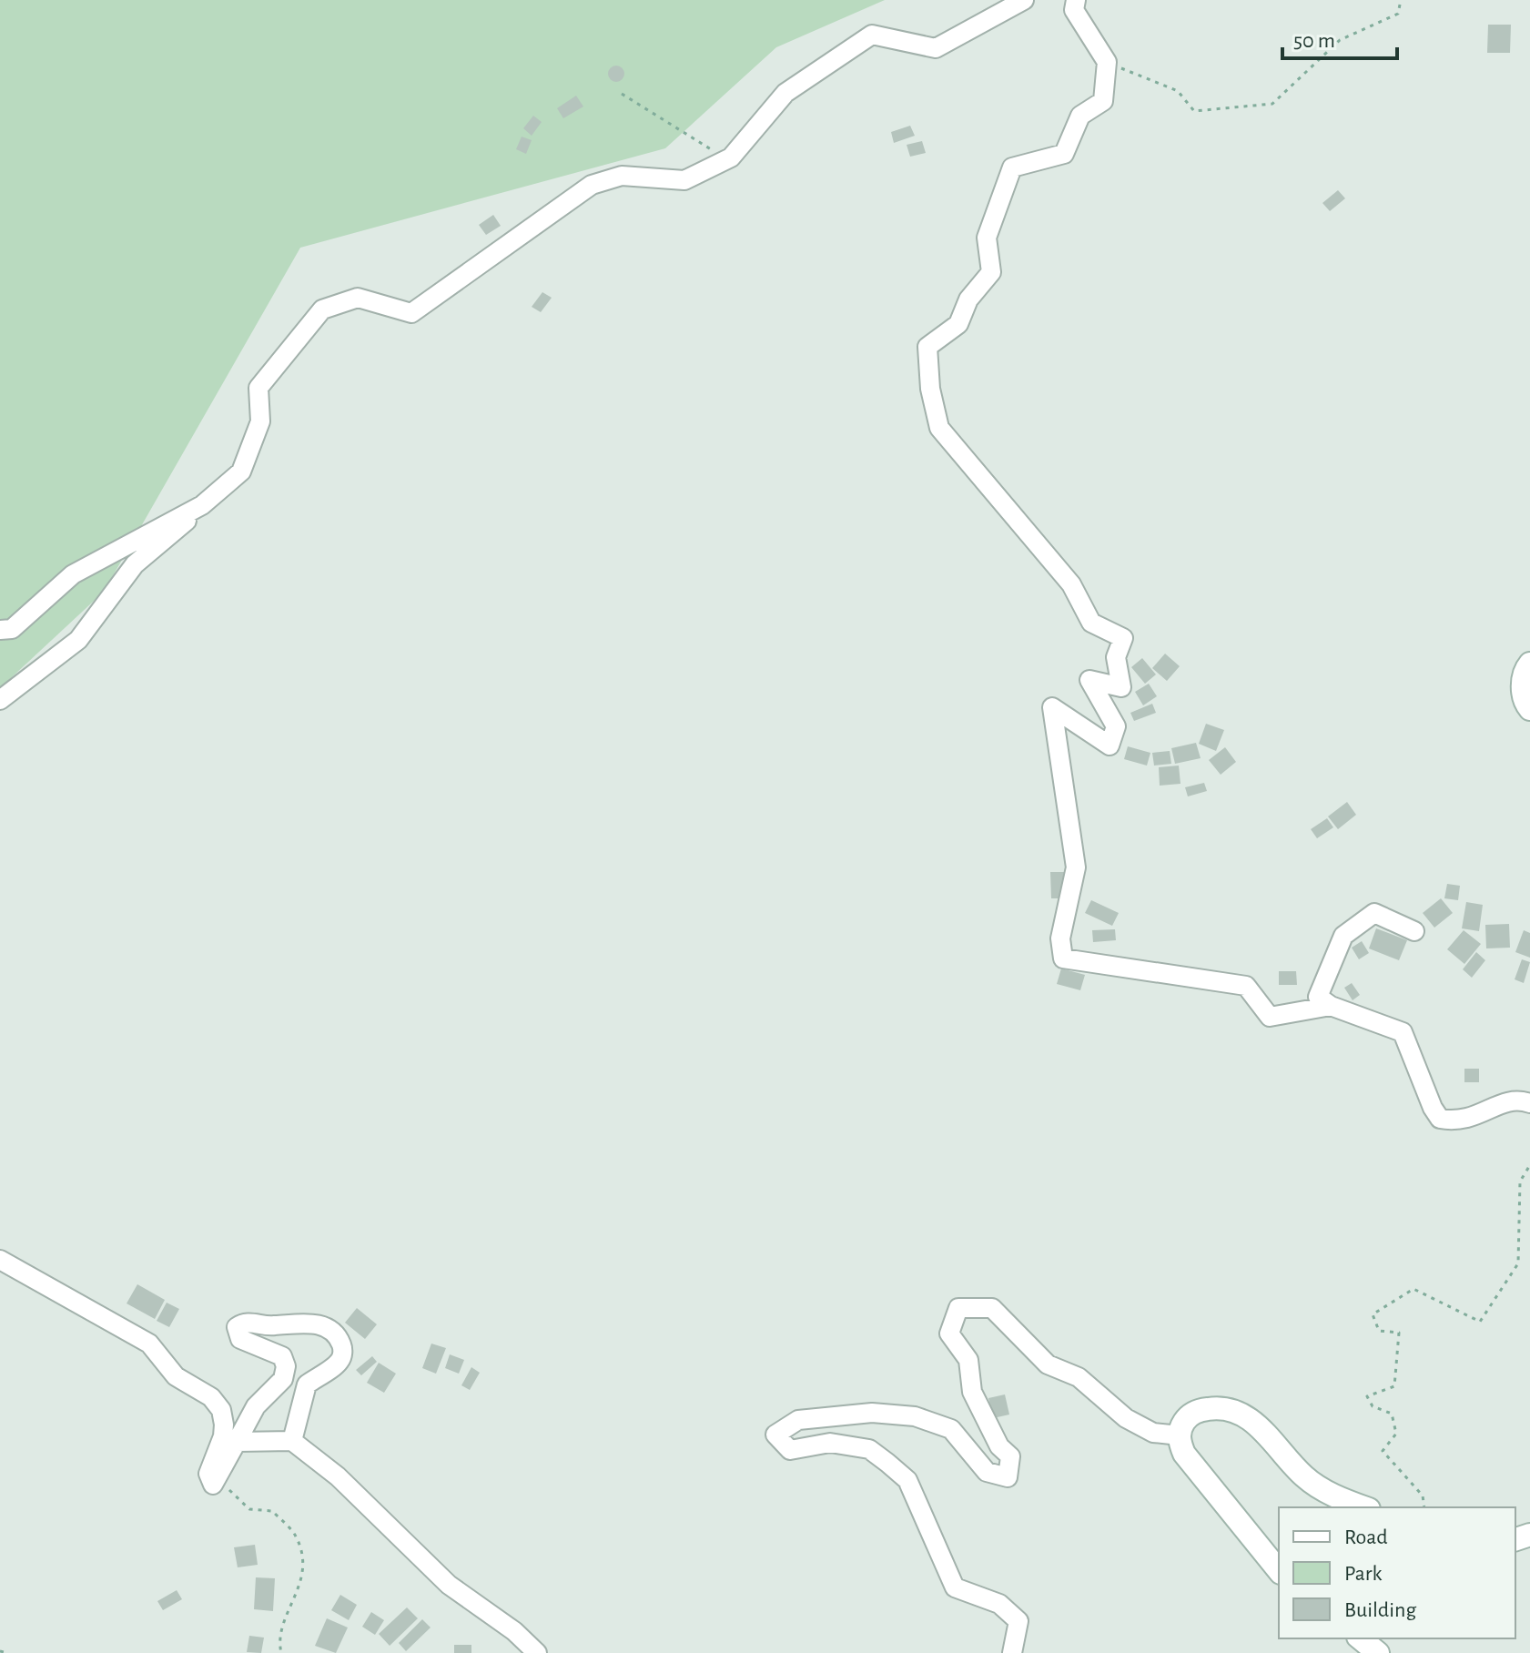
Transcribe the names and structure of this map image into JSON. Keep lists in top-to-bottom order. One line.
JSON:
{"legend":["Road","Park","Building"],"scale_bar":"50 m"}
